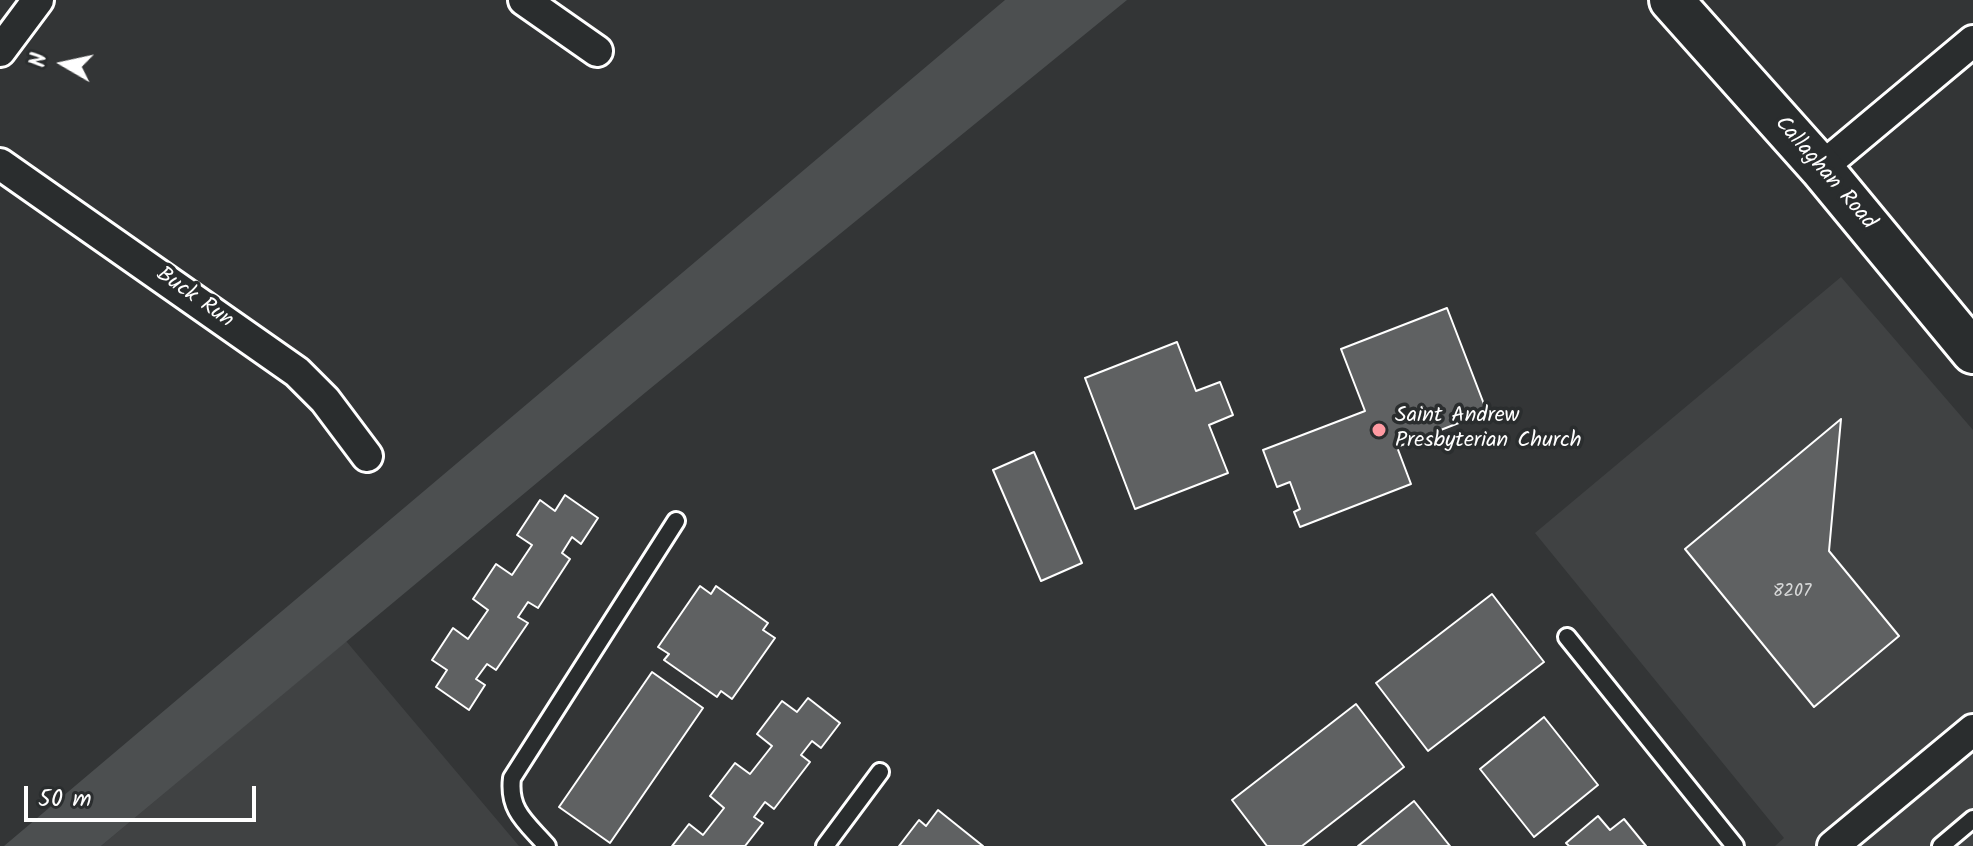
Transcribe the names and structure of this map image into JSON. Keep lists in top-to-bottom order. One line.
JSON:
{"streets":{"main road":["Callaghan Road"],"street":["Buck Run"]},"places":["Saint Andrew Presbyterian Church"],"house_numbers":["8207"],"scale_bar":"50 m","north":"left"}
